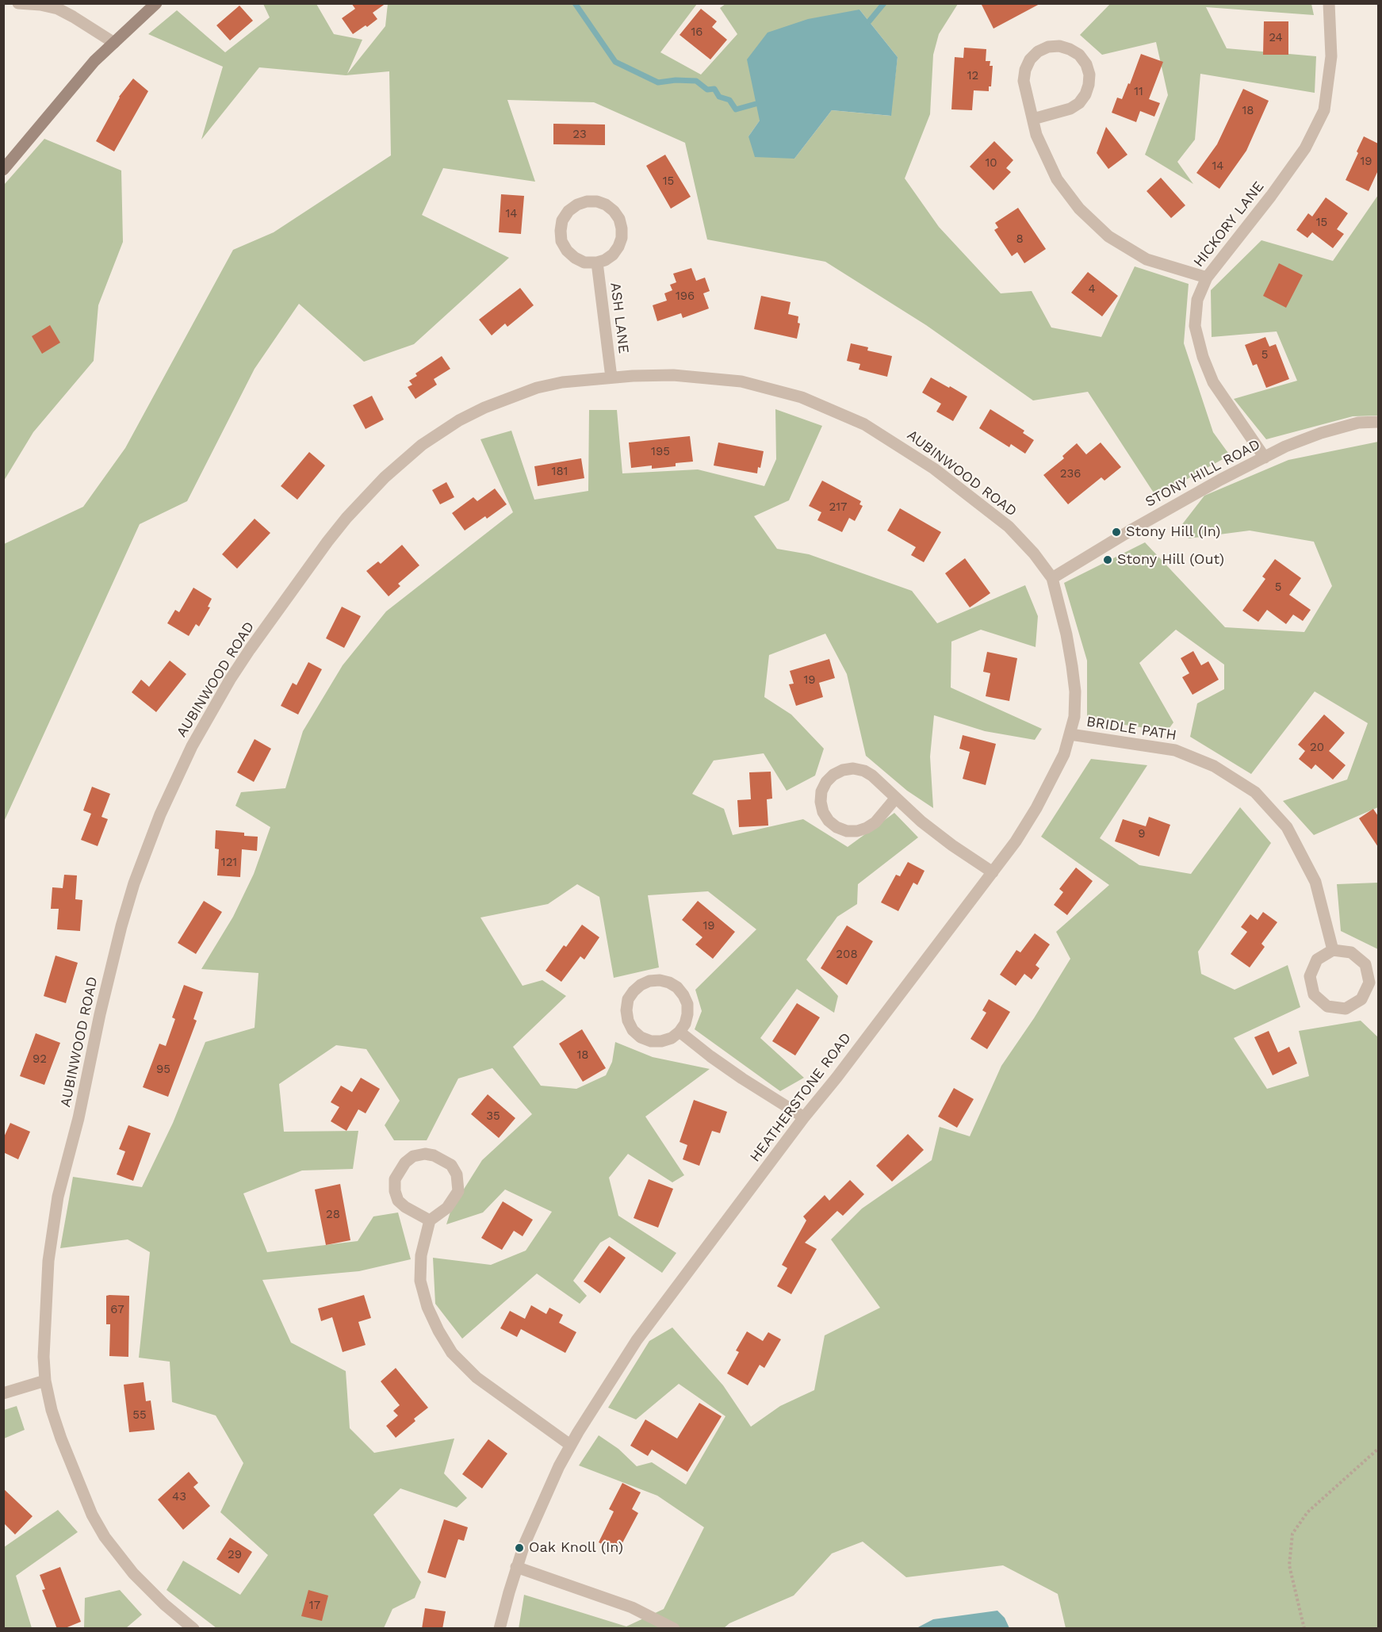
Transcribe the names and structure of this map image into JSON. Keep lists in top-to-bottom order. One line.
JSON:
{"streets":{"street":["HICKORY LANE","ASH LANE","AUBINWOOD ROAD","STONY HILL ROAD","BRIDLE PATH","HEATHERSTONE ROAD"]},"crossings":[["HICKORY LANE","STONY HILL ROAD"],["ASH LANE","AUBINWOOD ROAD"],["AUBINWOOD ROAD","STONY HILL ROAD"],["AUBINWOOD ROAD","HEATHERSTONE ROAD"],["STONY HILL ROAD","HEATHERSTONE ROAD"],["BRIDLE PATH","HEATHERSTONE ROAD"]],"places":["Stony Hill (In)","Stony Hill (Out)","Oak Knoll (In)"],"house_numbers":["16","24","12","11","18","23","19","10","14","15","14","15","8","4","196","5","195","181","236","217","5","19","20","9","121","19","208","18","92","95","35","28","67","55","43","29","17"]}
